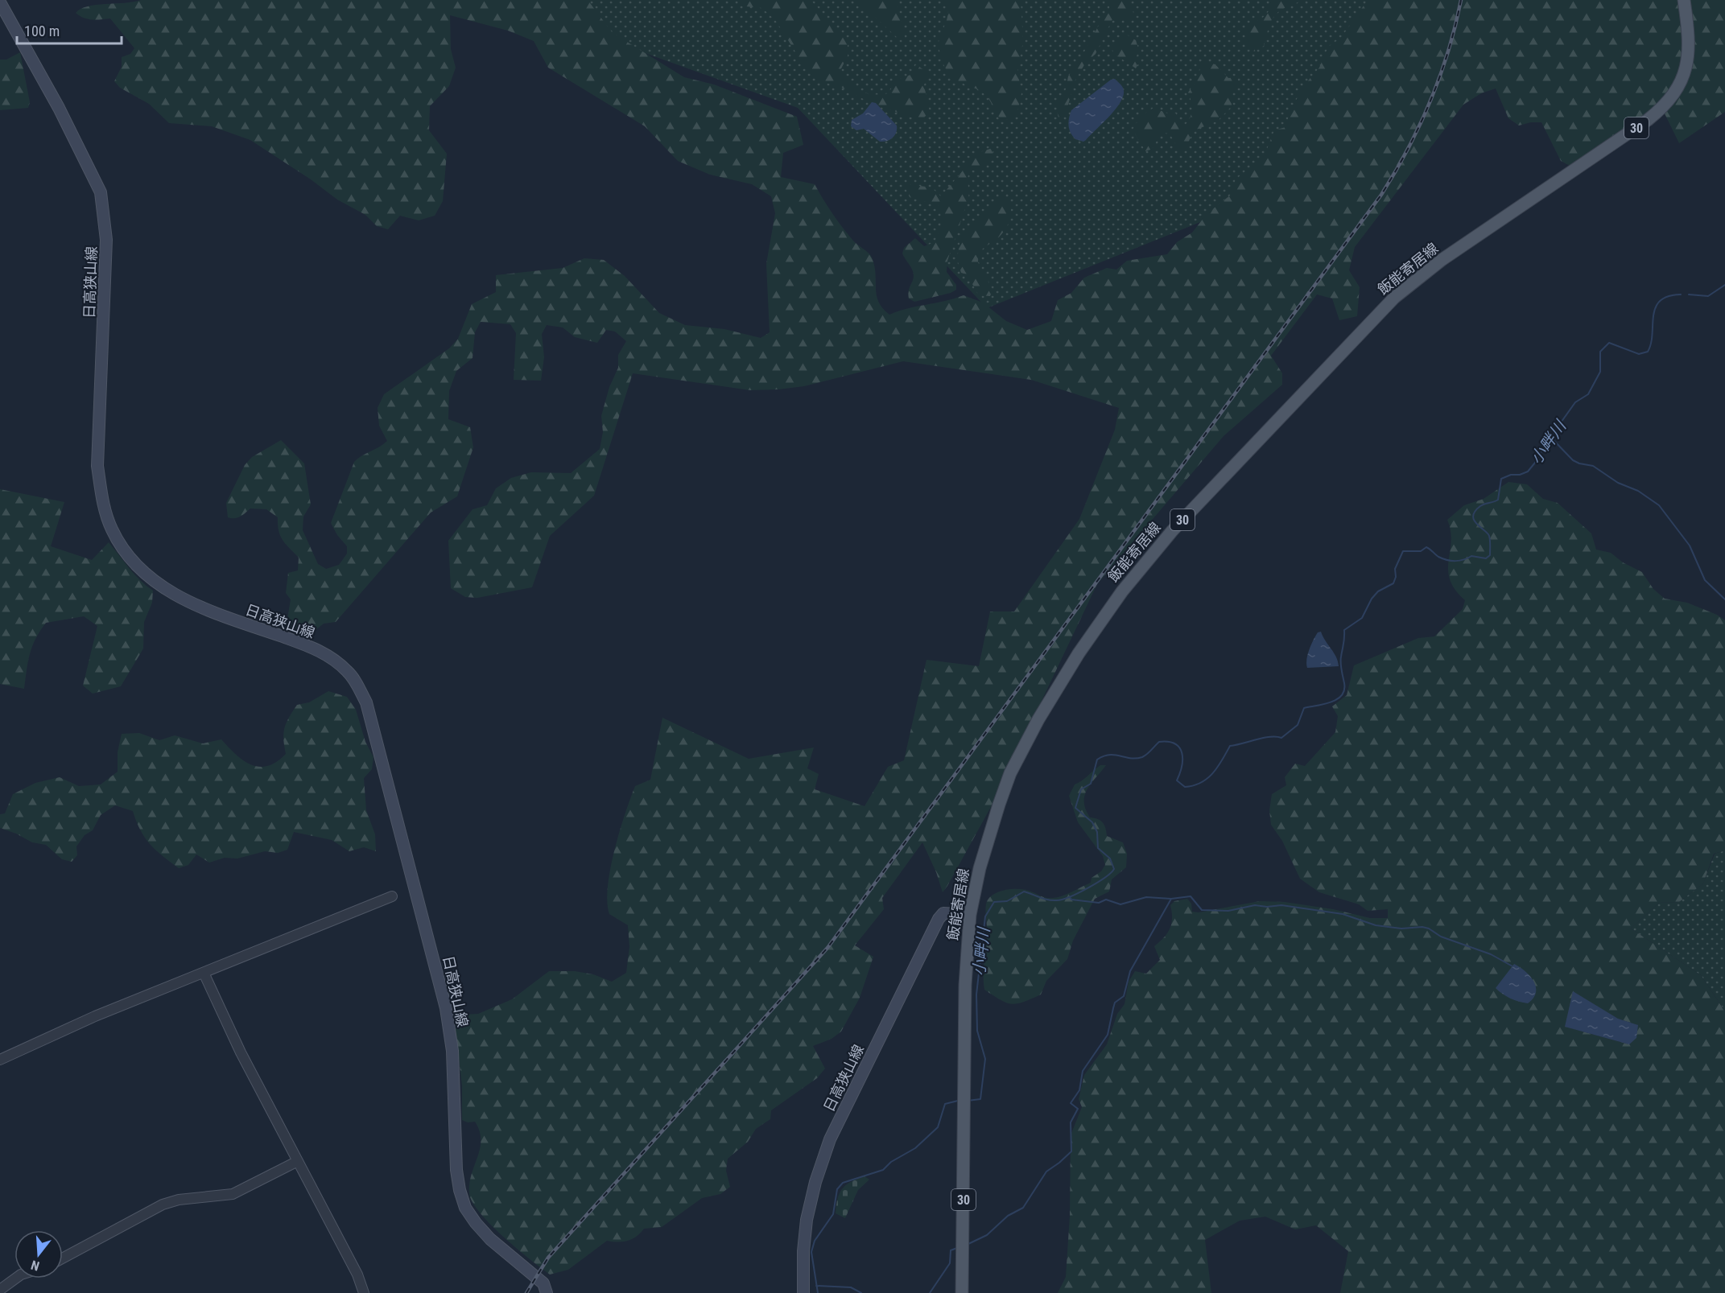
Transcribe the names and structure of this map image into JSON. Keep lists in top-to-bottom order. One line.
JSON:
{"streets":{"main road":["30","飯能寄居線","日高狭山線"]},"crossings":[["飯能寄居線","日高狭山線"]],"water":["小畔川"],"scale_bar":"100 m","north":"bottom"}
